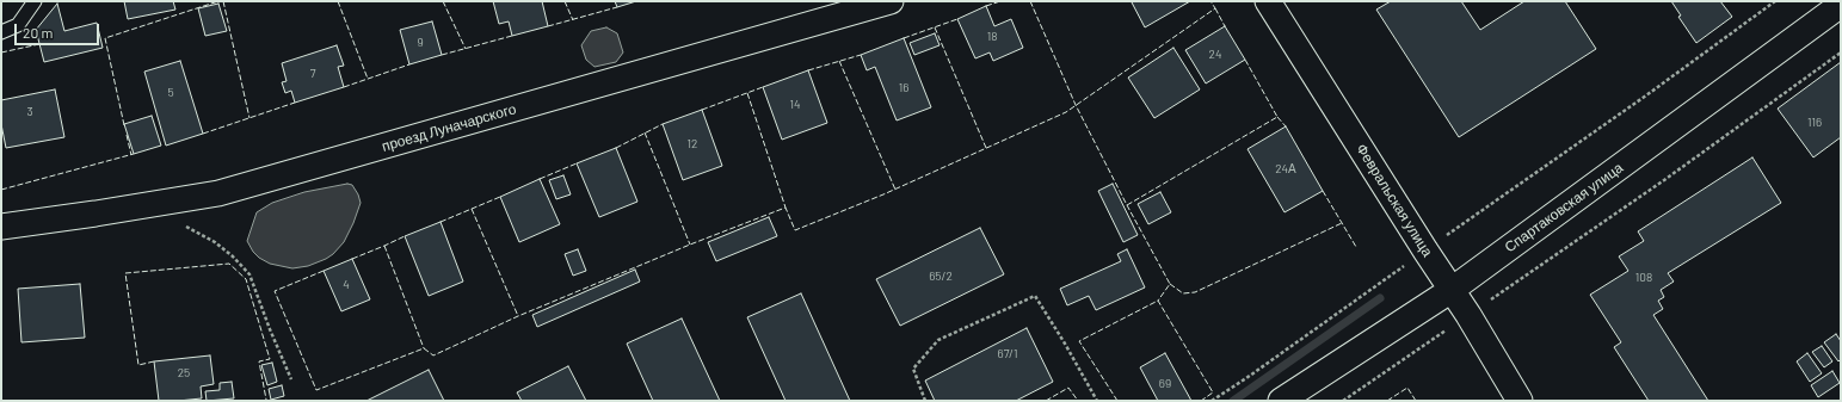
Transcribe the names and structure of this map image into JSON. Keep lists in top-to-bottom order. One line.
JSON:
{"streets":{"street":["проезд Луначарского","Февральская улица","Спартаковская улица"]},"crossings":[["Февральская улица","Спартаковская улица"]],"house_numbers":["18","9","24","7","16","5","14","3","116","12","24А","65/2","108","4","67/1","25","69"],"scale_bar":"20 m"}
